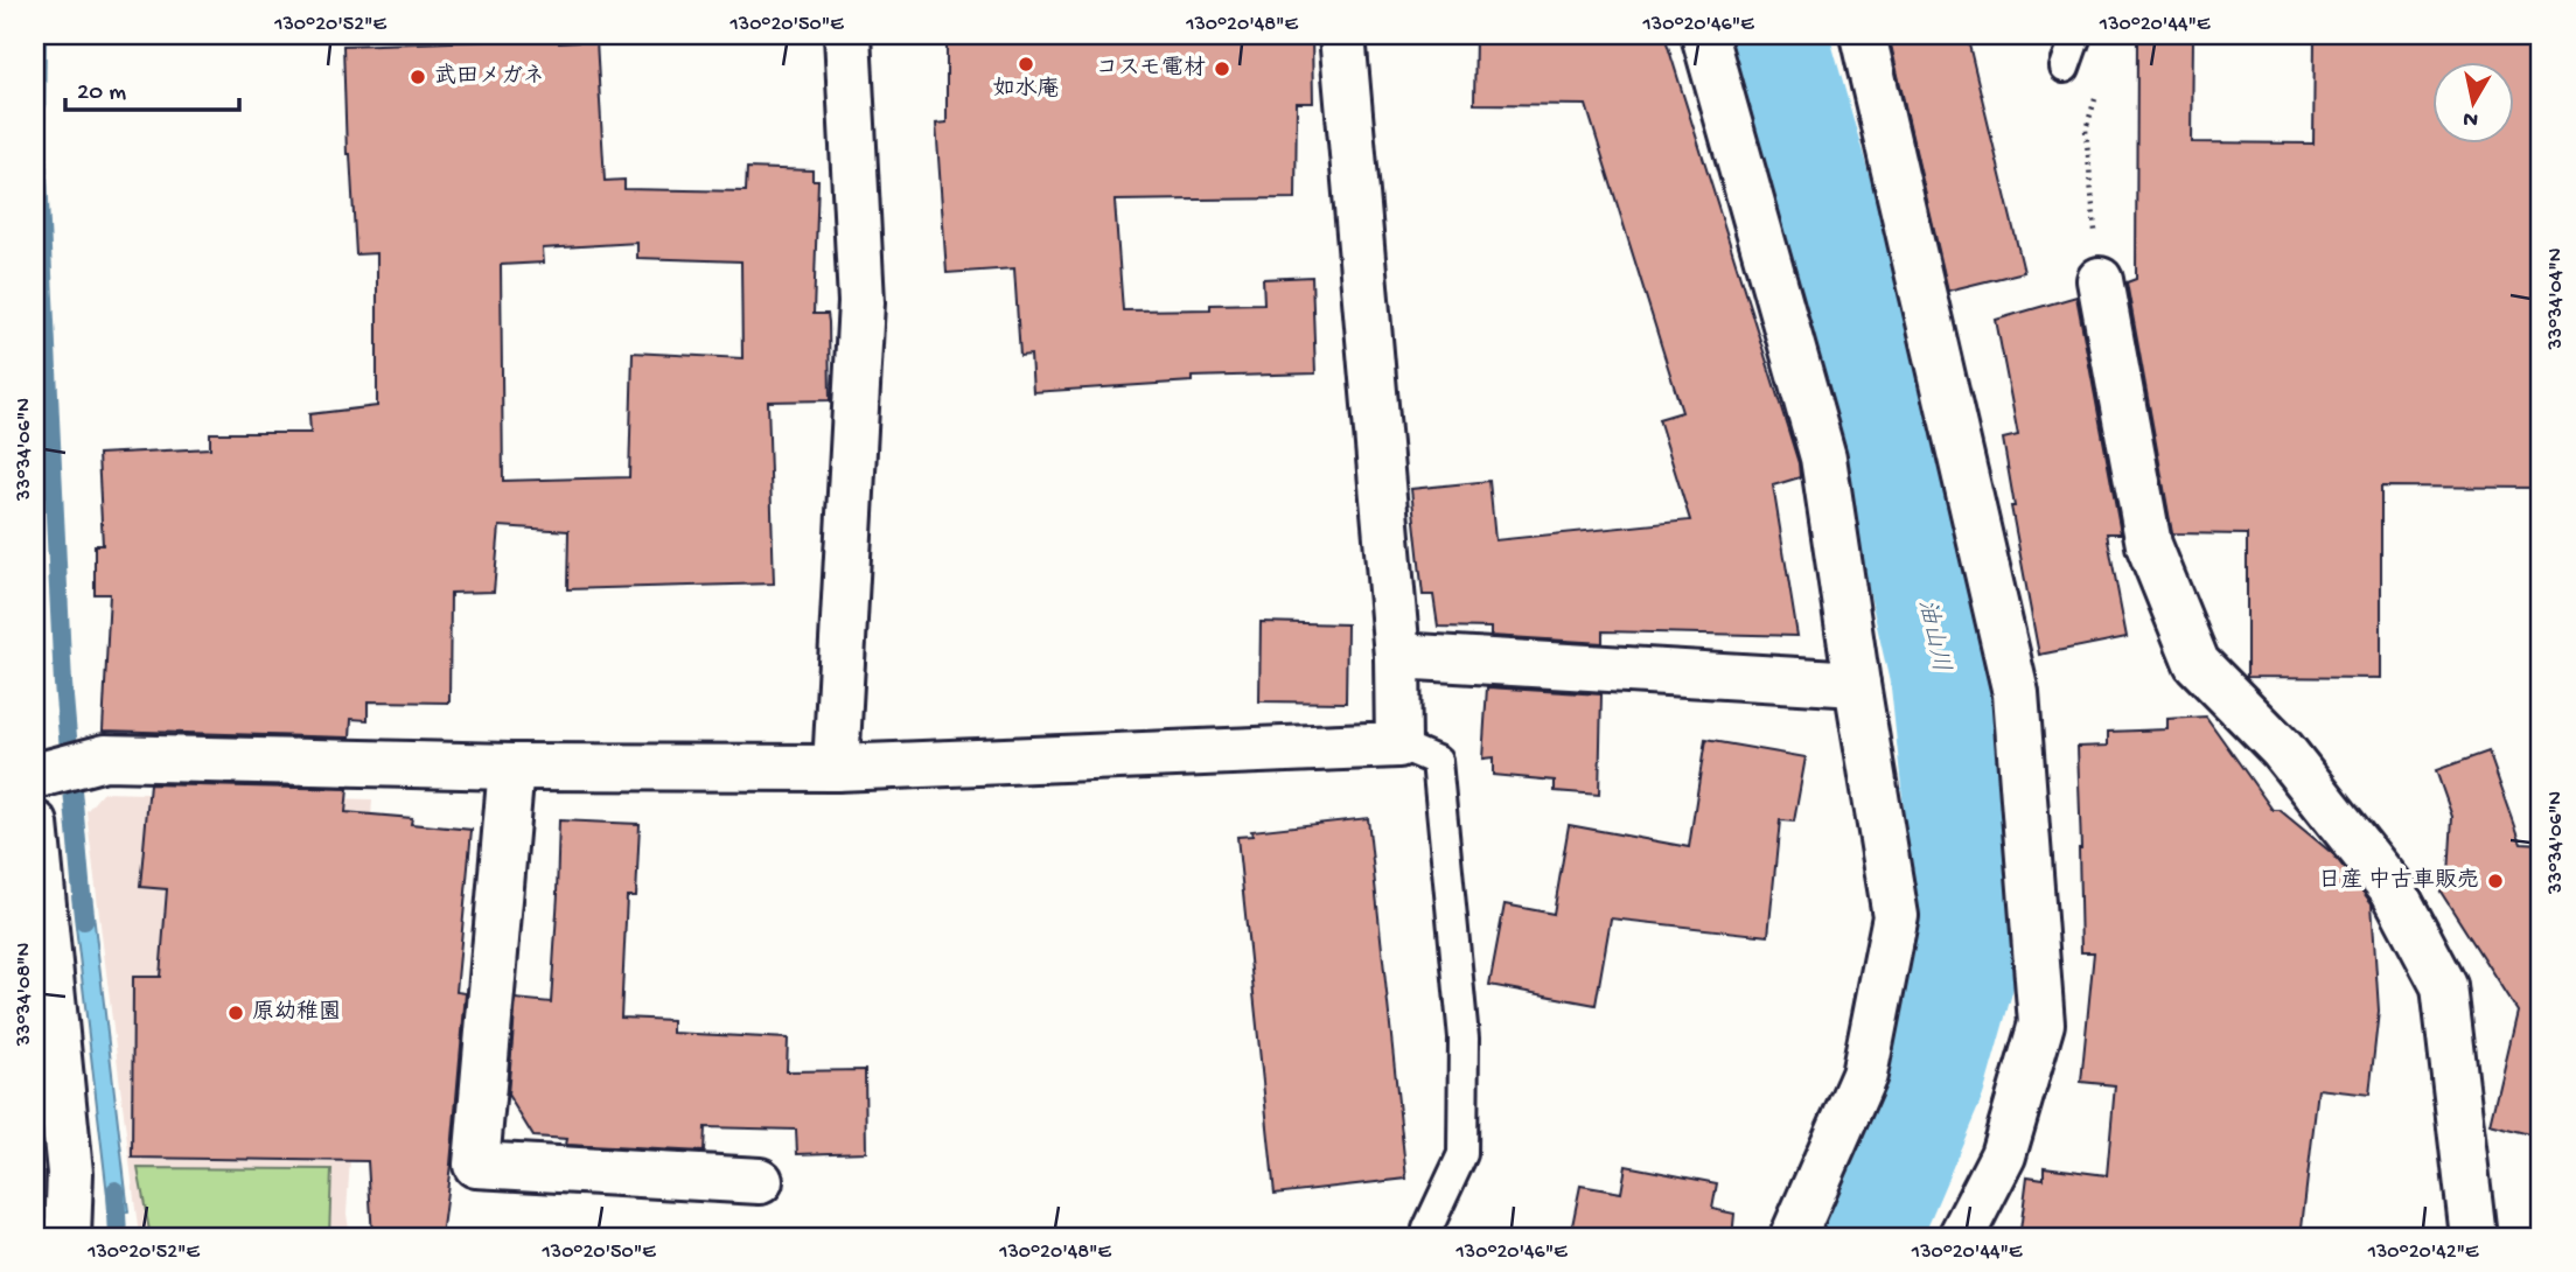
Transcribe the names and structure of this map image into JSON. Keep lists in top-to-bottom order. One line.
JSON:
{"water":["油山川"],"places":["如水庵","コスモ電材","武田メガネ","日産 中古車販売","原幼稚園"],"scale_bar":"20 m","north":"bottom","coordinates":["130°20'52\"E","130°20'50\"E","130°20'48\"E","130°20'46\"E","130°20'44\"E","33°34'04\"N","33°34'06\"N","33°34'08\"N","130°20'42\"E"]}
